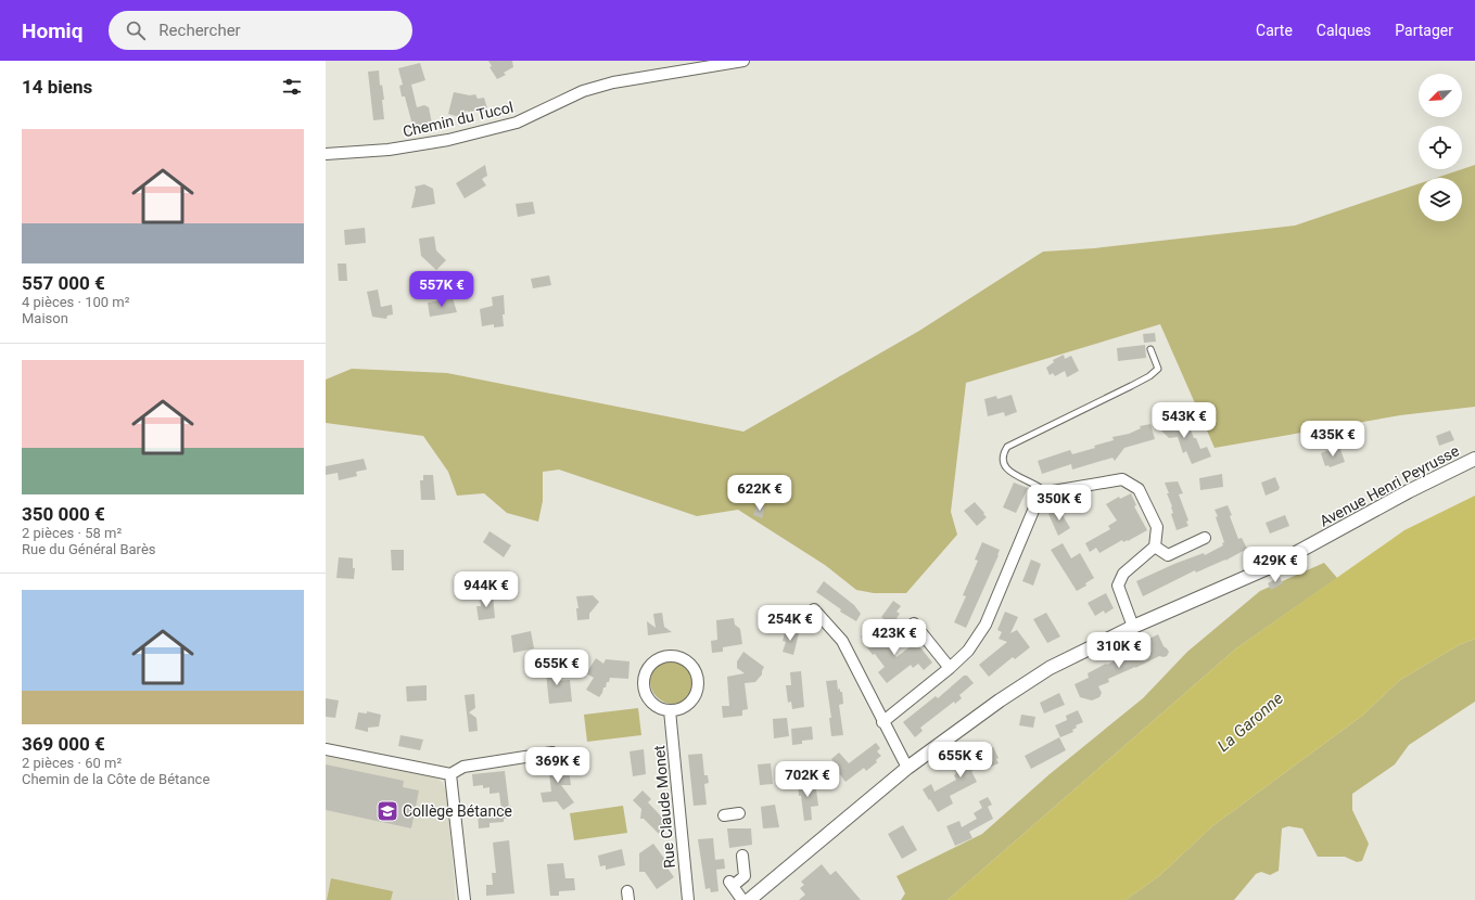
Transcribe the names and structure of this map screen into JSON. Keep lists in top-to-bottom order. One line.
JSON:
{"streets":{"street":["Chemin du Tucol","Avenue Henri Peyrusse","Rue Claude Monet"]},"water":["La Garonne"],"places":{"school or university":["Collège Bétance"]},"north":"bottom left","page":{"header":"Homiq","search":"Rechercher","nav":["Carte","Calques","Partager"],"heading":"14 biens","list":[{"name":"557 000 €","note":"4 pièces · 100 m² · Maison"},{"name":"350 000 €","note":"2 pièces · 58 m² · Rue du Général Barès"},{"name":"369 000 €","note":"2 pièces · 60 m² · Chemin de la Côte de Bétance"}],"price":["557K €","543K €","435K €","622K €","350K €","429K €","944K €","254K €","423K €","310K €","655K €","655K €","369K €","702K €"]}}
